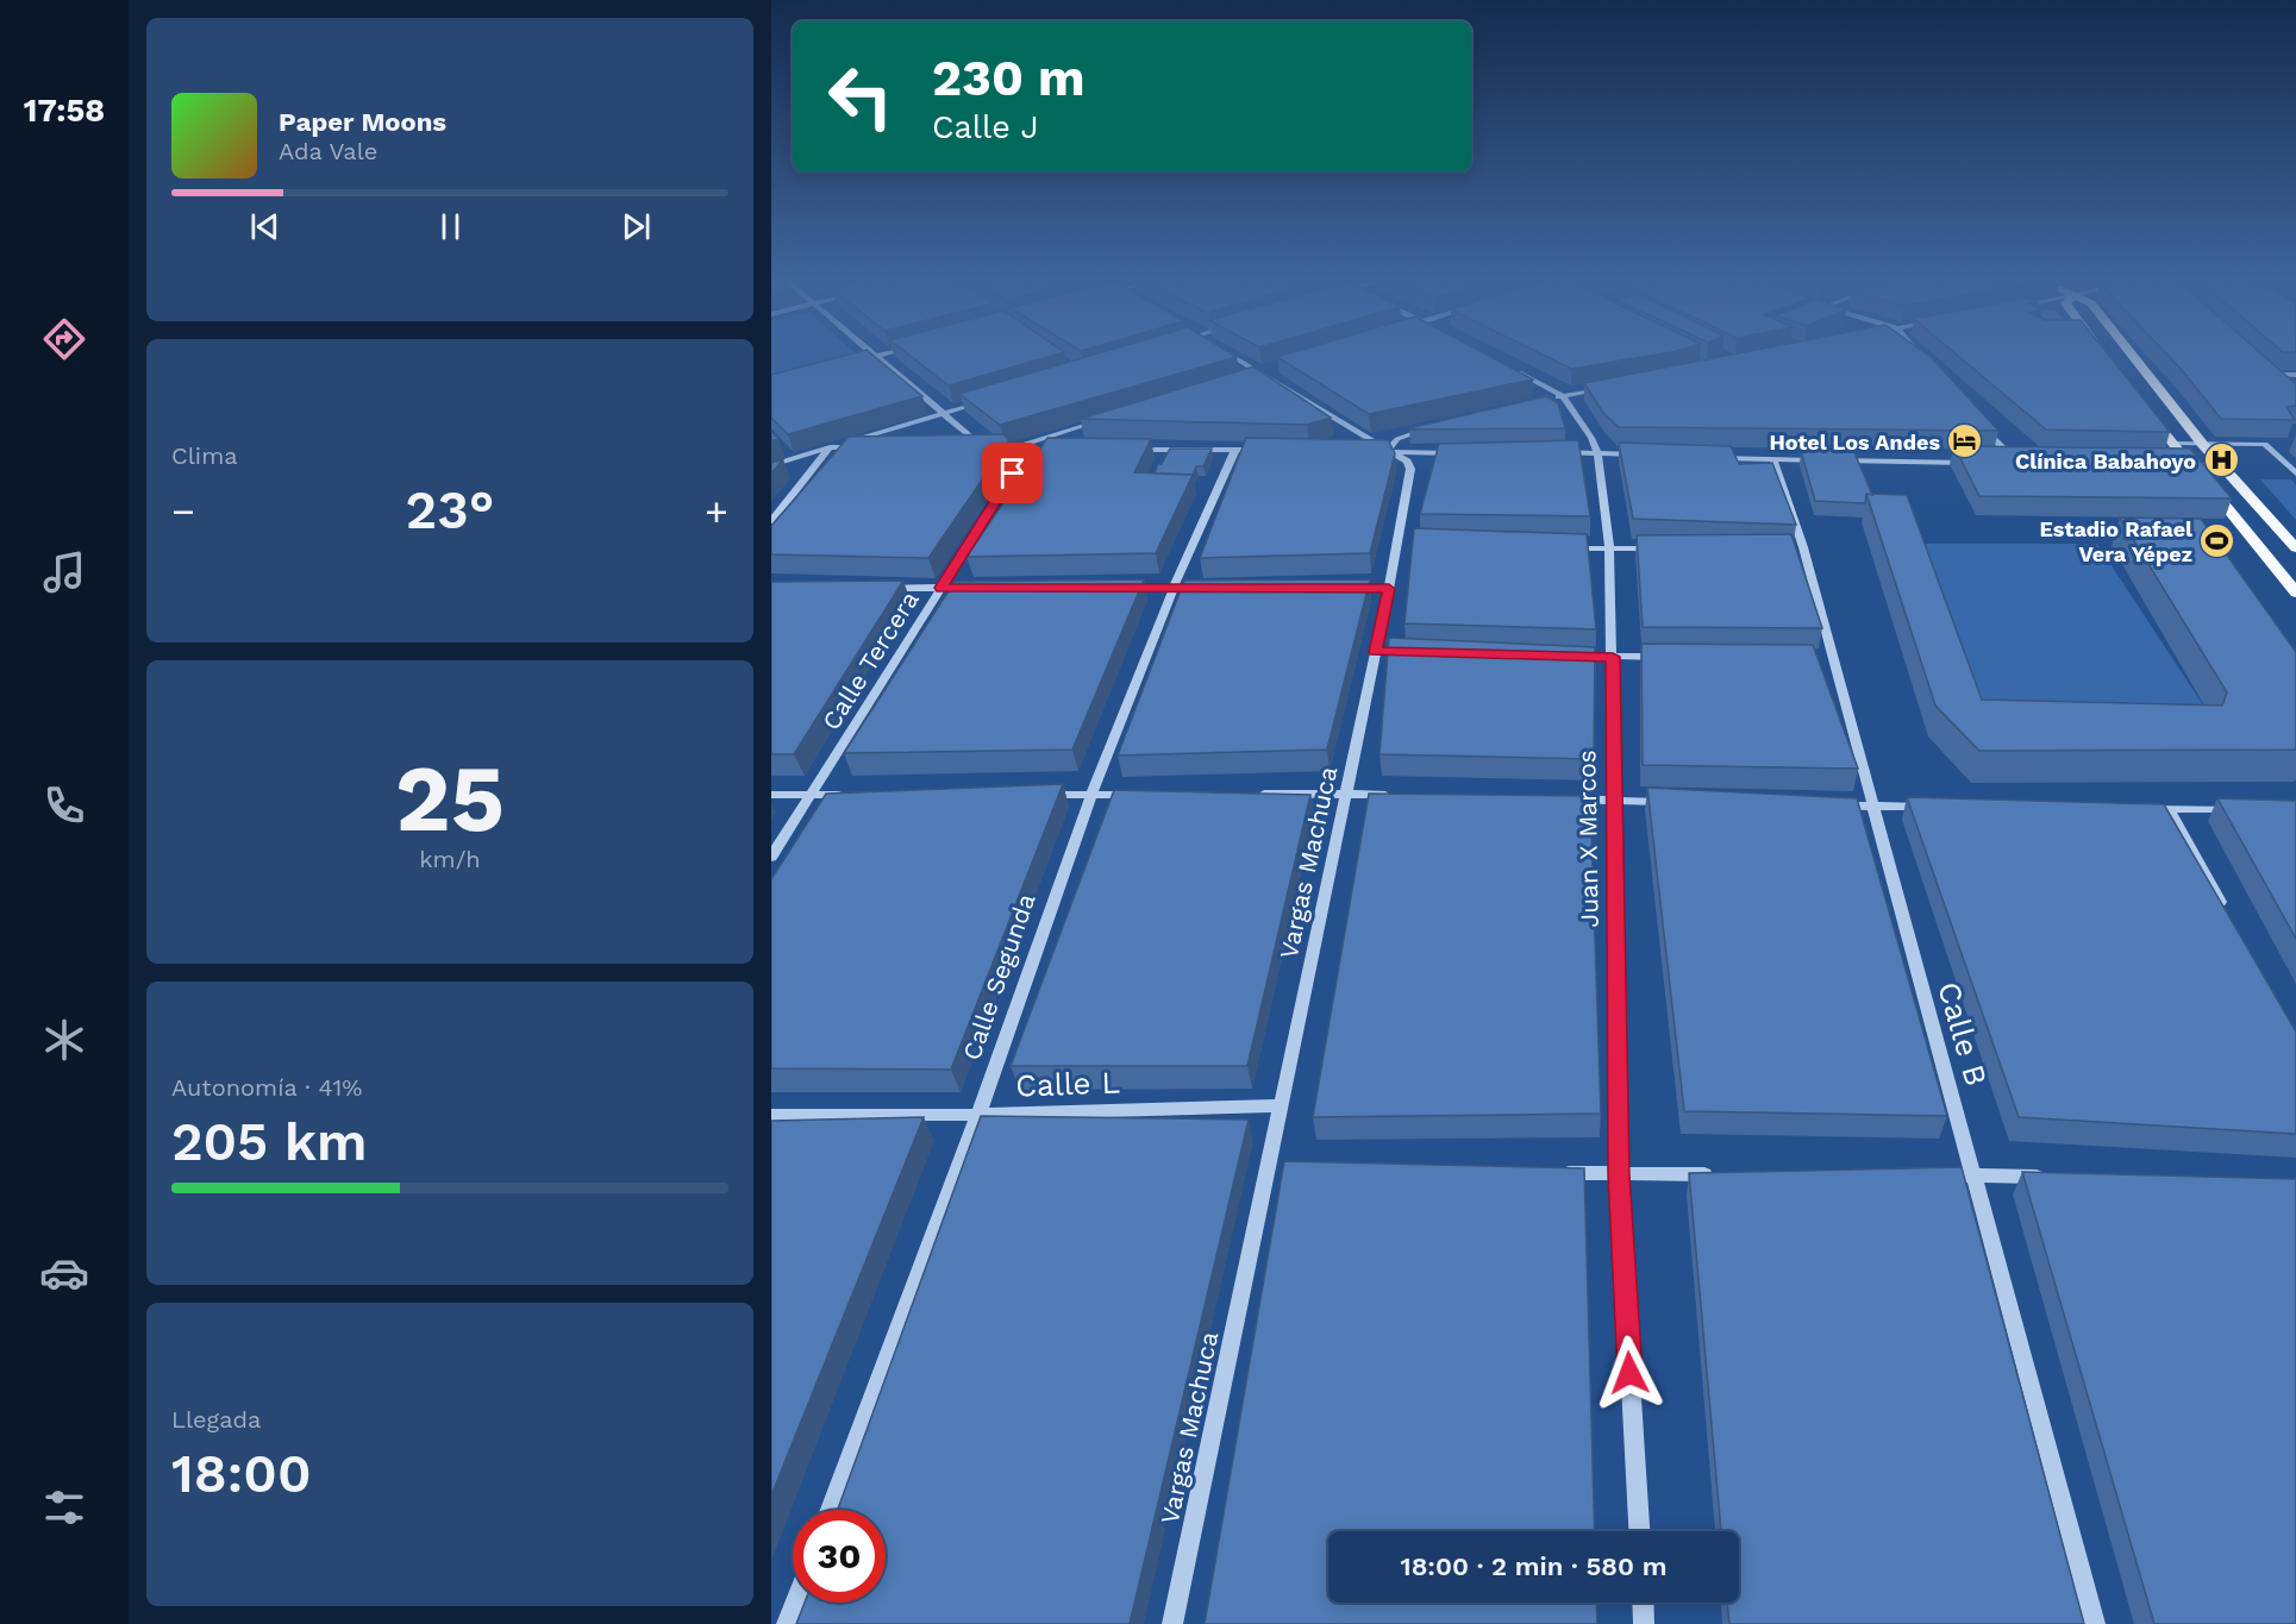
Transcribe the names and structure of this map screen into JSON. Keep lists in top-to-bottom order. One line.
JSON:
{"streets":{"street":["Calle Tercera","Juan X Marcos","Vargas Machuca","Calle Segunda","Calle B","Calle L"]},"crossings":[["Vargas Machuca","Calle L"],["Calle Segunda","Calle L"]],"places":{"hotel":["Hotel Los Andes"],"hospital":["Clínica Babahoyo"],"sports":["Estadio Rafael Vera Yépez"]},"page":{"tabs":"17:58","turn":["230 m","Calle J"],"song":["Paper Moons","Ada Vale"],"tile":["Clima",["25","km/h"],["Autonomía · 41%","205 km"],["Llegada","18:00"]],"heat":["−","23°","+"],"limit":"30","trip":"18:00 · 2 min · 580 m"}}
